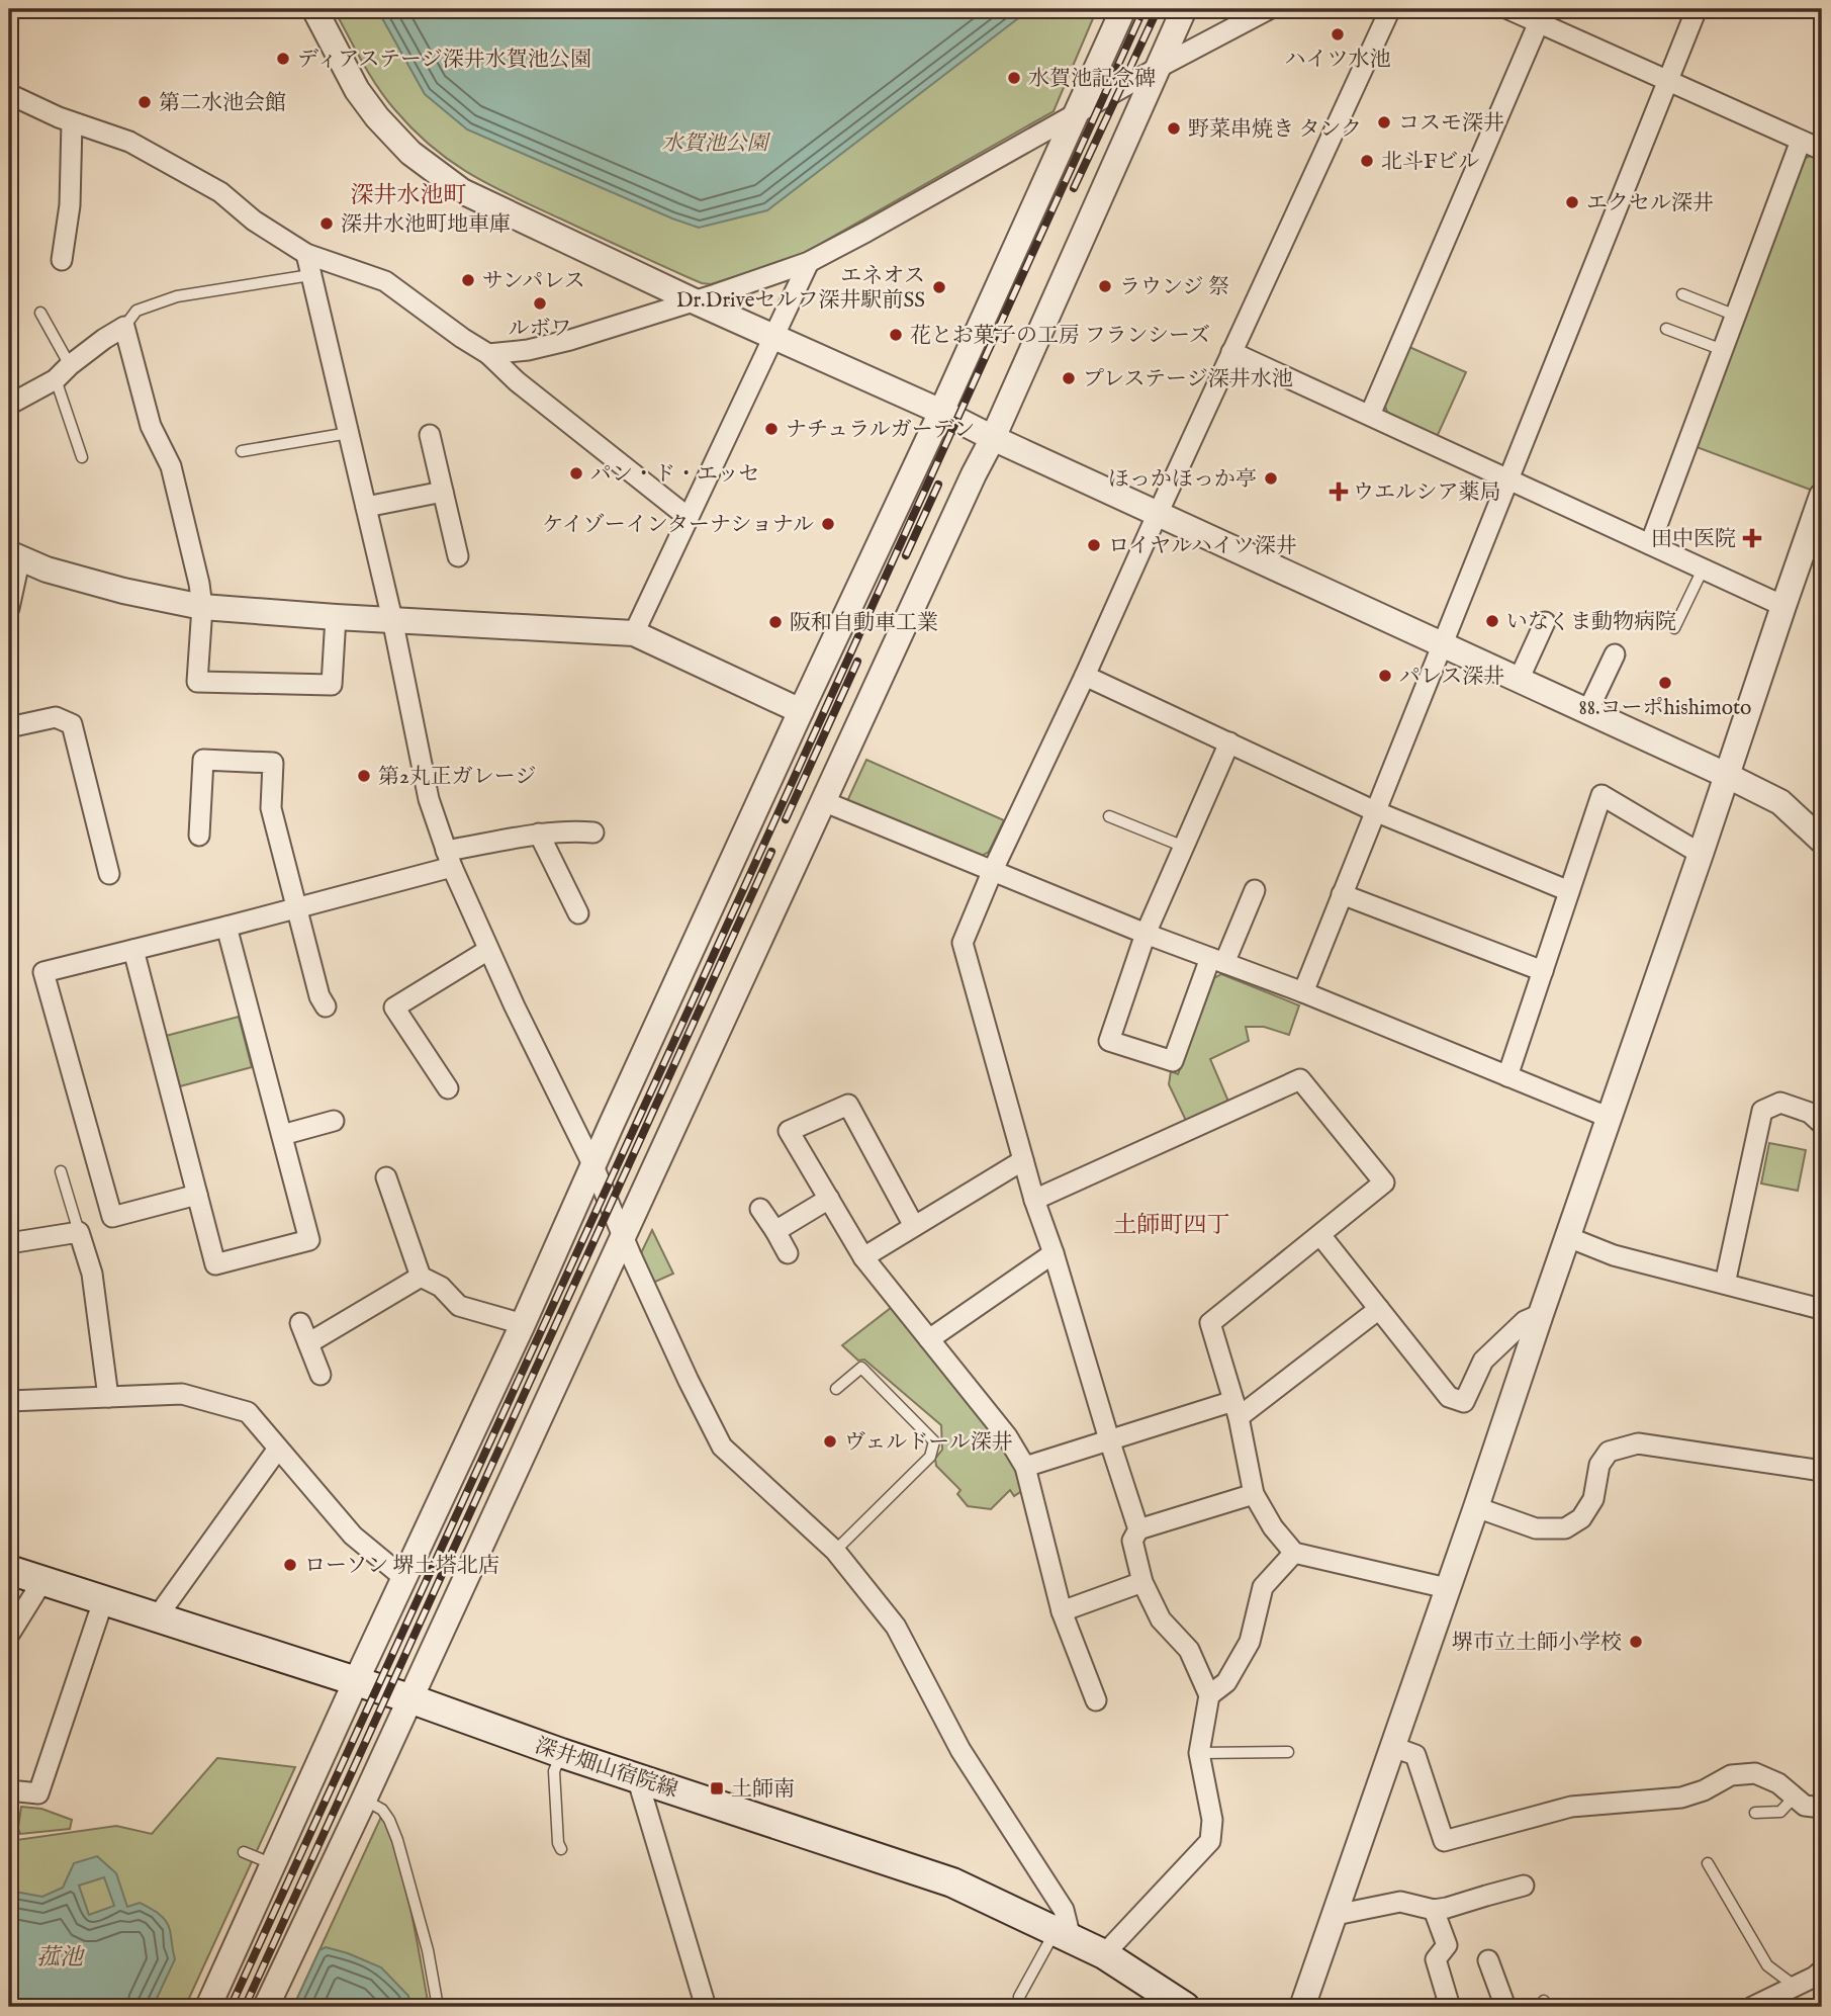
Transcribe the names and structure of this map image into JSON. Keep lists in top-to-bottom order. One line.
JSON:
{"streets":{"main road":["深井畑山宿院線"]},"districts":["深井水池町","土師町四丁"],"water":["菰池"],"parks":["水賀池公園"],"places":{"other":["ハイツ水池","ディアステージ深井水賀池公園","水賀池記念碑","第二水池会館","コスモ深井","野菜串焼き タンク","北斗Fビル","エクセル深井","深井水池町地車庫","サンパレス","ラウンジ 祭","エネオス Dr.Driveセルフ深井駅前SS","ルボワ","花とお菓子の工房 フランシーズ","プレステージ深井水池","ナチュラルガーデン","パン・ド・エッセ","ほっかほっか亭","ケイゾーインターナショナル","ロイヤルハイツ深井","いなくま動物病院","阪和自動車工業","パレス深井","88.コーポhishimoto","第2丸正ガレージ","ヴェルドール深井","ローソン 堺土塔北店","堺市立土師小学校"],"health":["ウエルシア薬局","田中医院"],"transit":["土師南"]}}
